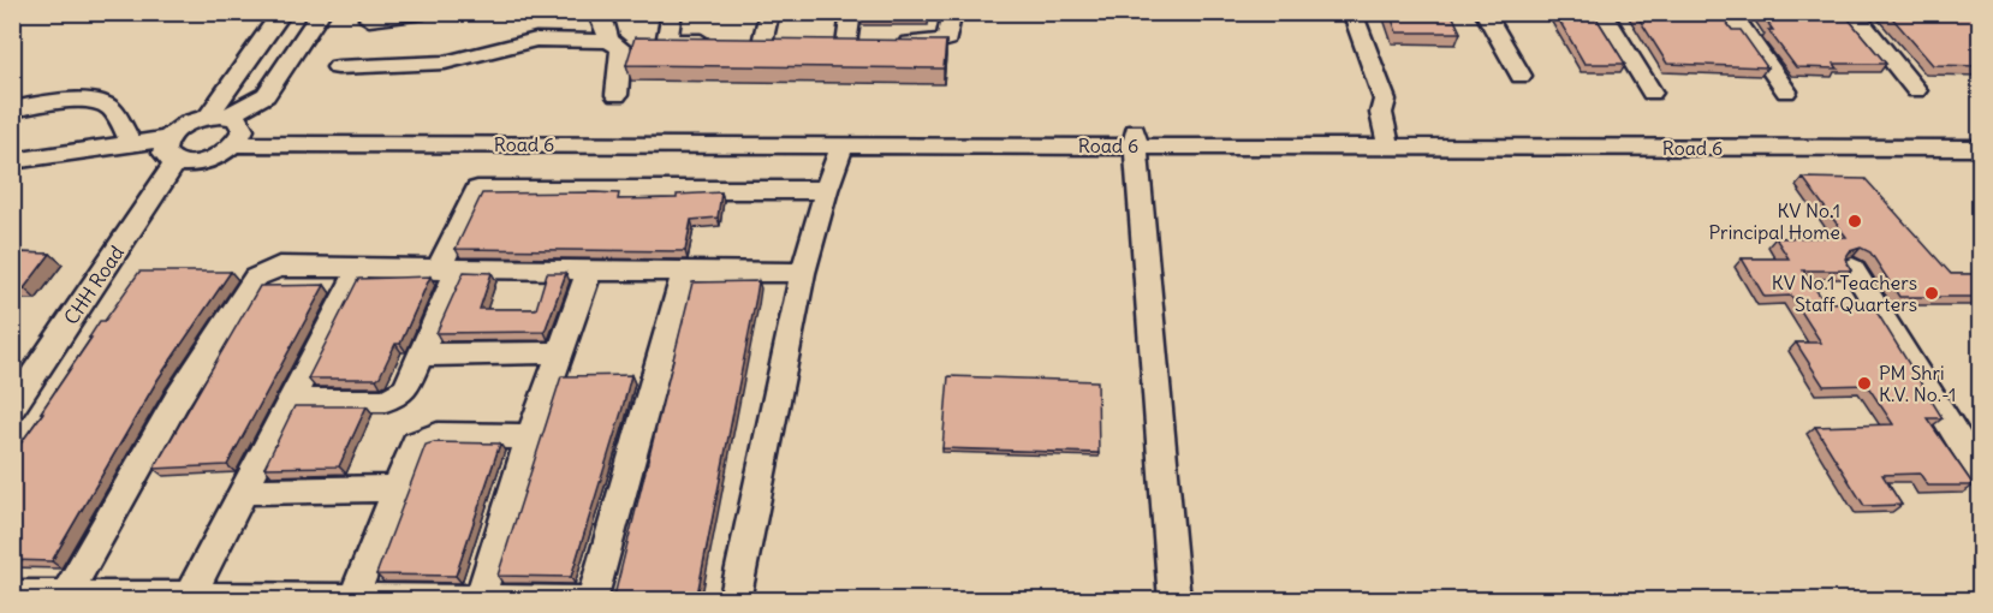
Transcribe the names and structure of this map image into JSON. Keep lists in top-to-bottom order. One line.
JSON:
{"streets":{"street":["Road 6","CHH Road"]},"places":["KV No.1 Principal Home","KV No.1 Teachers Staff Quarters","PM Shri K.V. No.-1"]}
